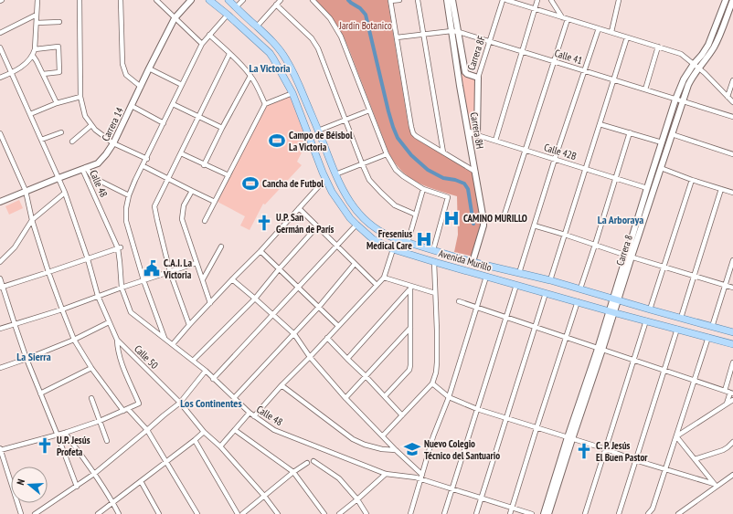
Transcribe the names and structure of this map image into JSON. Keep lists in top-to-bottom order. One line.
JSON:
{"streets":{"main road":["Avenida Murillo"],"street":["Carrera 8F","Calle 41","Carrera 14","Carrera 8H","Calle 42B","Calle 48","Carrera 8","Calle 50"]},"crossings":[["Carrera 8F","Calle 41"],["Carrera 8F","Calle 42B"],["Calle 41","Carrera 8H"],["Calle 41","Carrera 8"],["Carrera 14","Calle 48"],["Carrera 14","Calle 50"],["Carrera 8H","Calle 42B"],["Carrera 8H","Avenida Murillo"],["Calle 42B","Carrera 8"],["Carrera 8","Avenida Murillo"]],"districts":["La Victoria","La Arboraya","La Sierra","Los Continentes"],"parks":["Jardín Botanico"],"places":{"sports":["Campo de Béisbol La Victoria","Cancha de Futbol"],"hospital":["CAMINO MURILLO","Fresenius Medical Care"],"church":["U.P. San Germán de París","U.P. Jesús Profeta","C. P. Jesús El Buen Pastor"],"public building":["C.A.I. La Victoria"],"school or university":["Nuevo Colegio Técnico del Santuario"]},"north":"left"}
